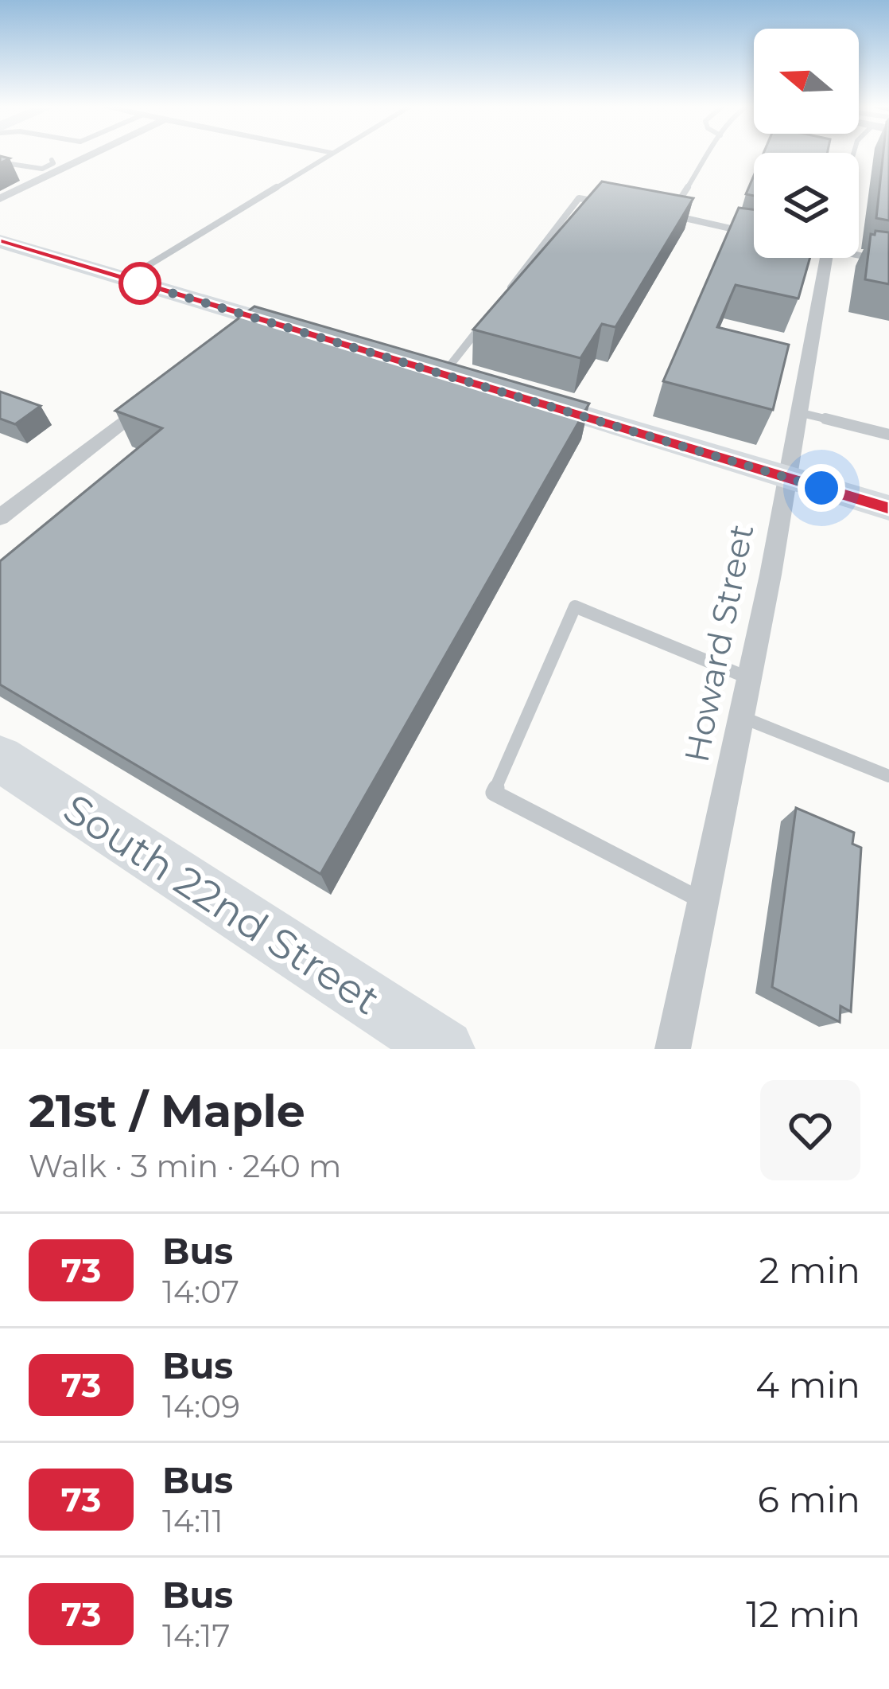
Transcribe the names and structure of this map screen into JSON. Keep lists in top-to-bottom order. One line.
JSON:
{"streets":{"main road":["South 22nd Street"],"street":["Howard Street"]},"lines":["bus line 73"],"north":"left","page":{"heading":["21st / Maple","Walk · 3 min · 240 m"],"list":[{"mark":"73","name":"Bus","note":"14:07","value":"2 min"},{"mark":"73","name":"Bus","note":"14:09","value":"4 min"},{"mark":"73","name":"Bus","note":"14:11","value":"6 min"},{"mark":"73","name":"Bus","note":"14:17","value":"12 min"}]}}
